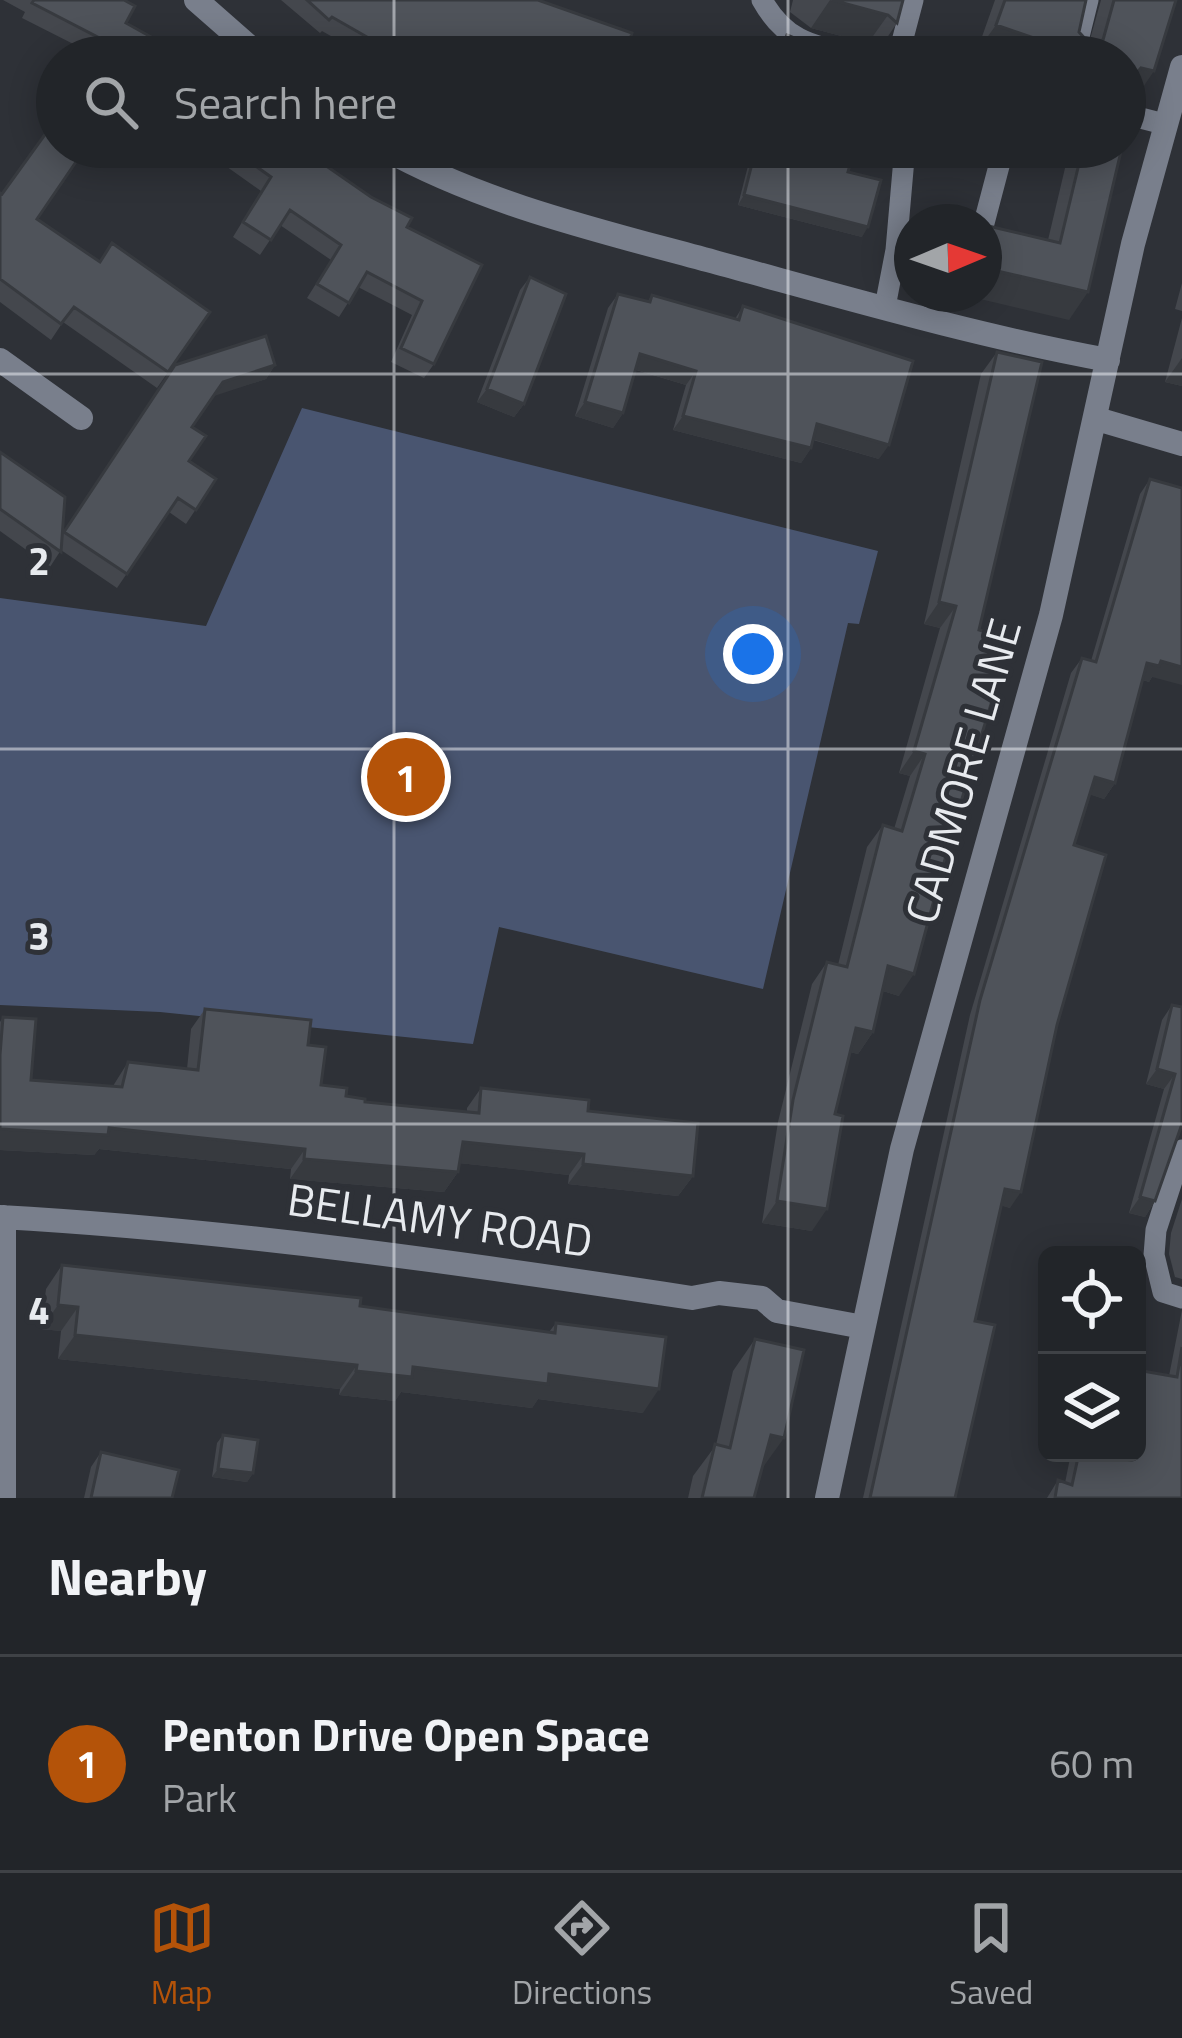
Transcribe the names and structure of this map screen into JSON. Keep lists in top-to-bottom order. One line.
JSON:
{"streets":{"street":["CADMORE LANE","BELLAMY ROAD"]},"crossings":[["CADMORE LANE","BELLAMY ROAD"]],"north":"right","page":{"search":"Search here","pins":"1","heading":"Nearby","list":[{"mark":"1","name":"Penton Drive Open Space","note":"Park","value":"60 m"}],"nav":["Map","Directions","Saved"]},"grid":{"rows":["2","3","4"]}}
